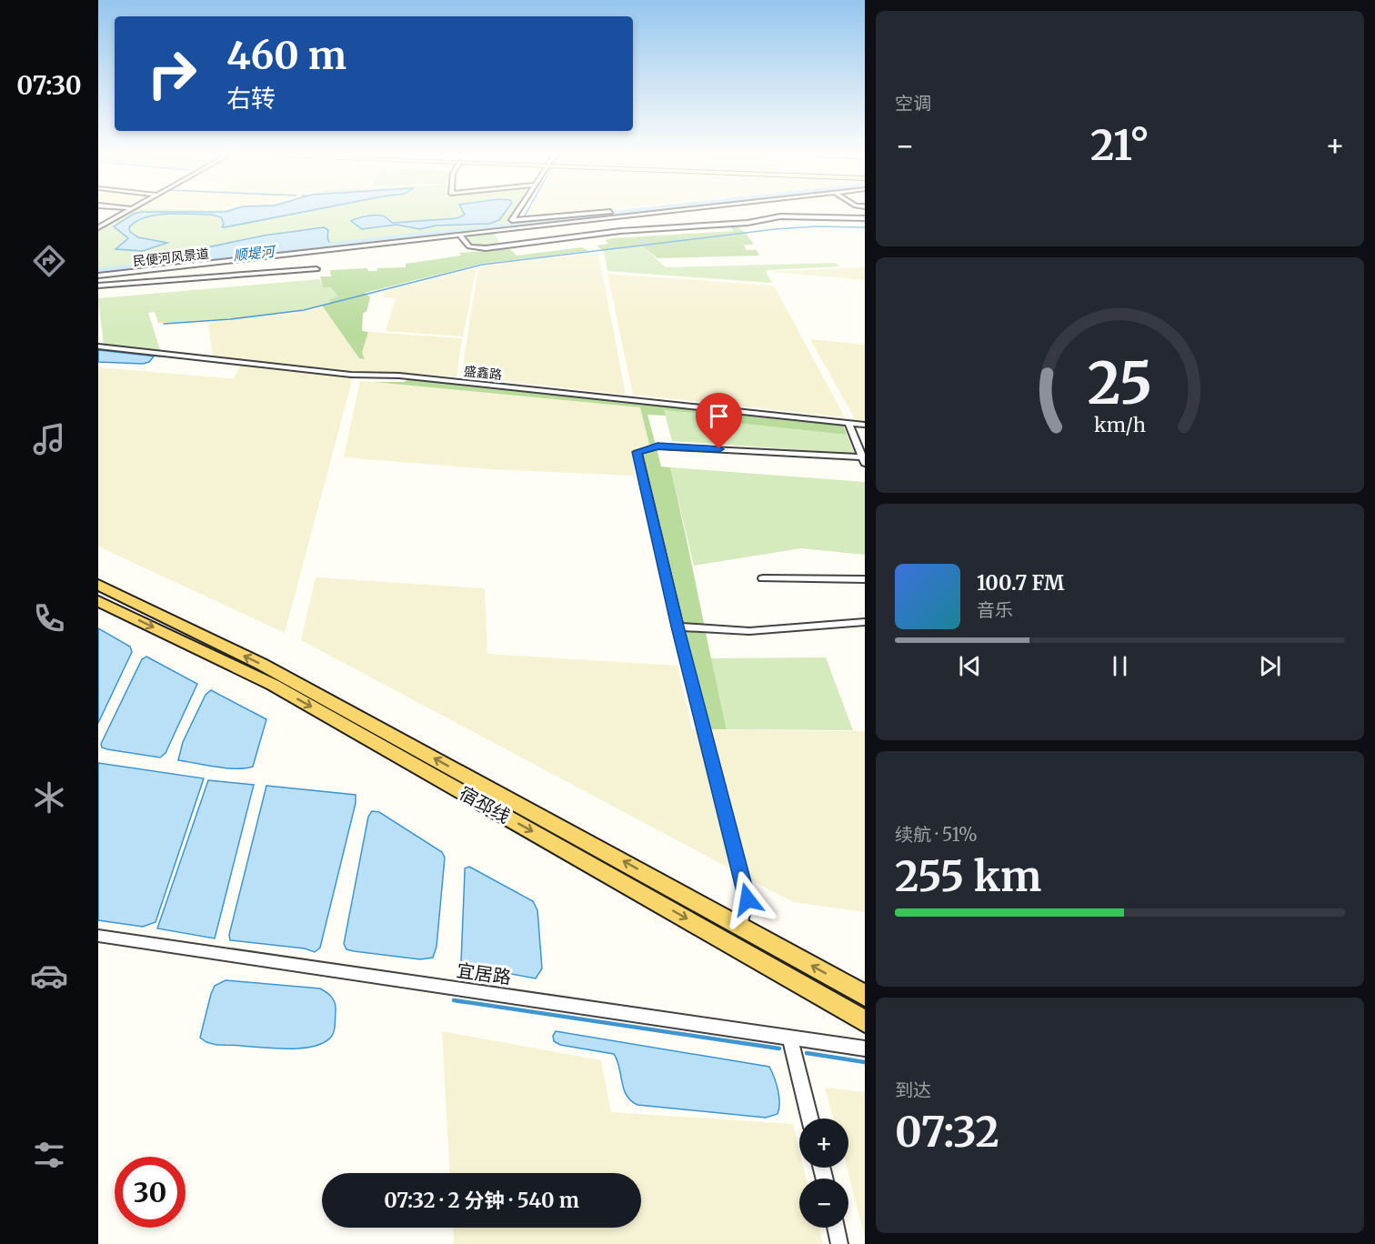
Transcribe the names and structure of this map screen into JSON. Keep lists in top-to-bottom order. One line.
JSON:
{"streets":{"main road":["宿邳线"],"street":["民便河风景道","盛鑫路","宜居路"]},"water":["顺堤河"],"page":{"tabs":"07:30","tile":["空调",["续航 · 51%","255 km"],["到达","07:32"]],"turn":["460 m","右转"],"heat":["−","21°","+"],"song":["100.7 FM","音乐"],"map_buttons":["+","−"],"limit":"30","trip":"07:32 · 2 分钟 · 540 m","gauge":["25","km/h"]}}
